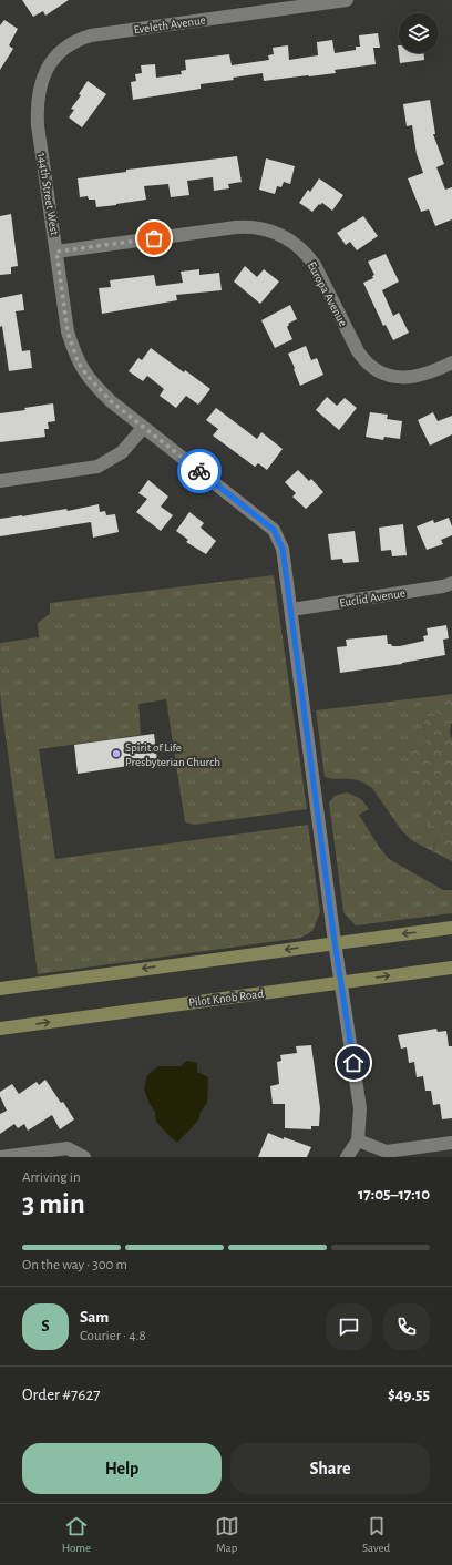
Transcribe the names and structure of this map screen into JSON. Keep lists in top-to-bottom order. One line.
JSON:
{"streets":{"main road":["Pilot Knob Road"],"street":["Eveleth Avenue","144th Street West","Europa Avenue","Euclid Avenue"]},"crossings":[["Eveleth Avenue","144th Street West"],["144th Street West","Europa Avenue"],["144th Street West","Euclid Avenue"],["144th Street West","Pilot Knob Road"]],"places":["Spirit of Life Presbyterian Church"],"page":{"heading":["3 min","Arriving in","17:05–17:10"],"panel":["Sam","Courier · 4.8","Order #7627","$49.55"],"bar":"On the way · 300 m","round":"S","buttons":["Help","Share"],"tabs":["Home","Map","Saved"]}}
